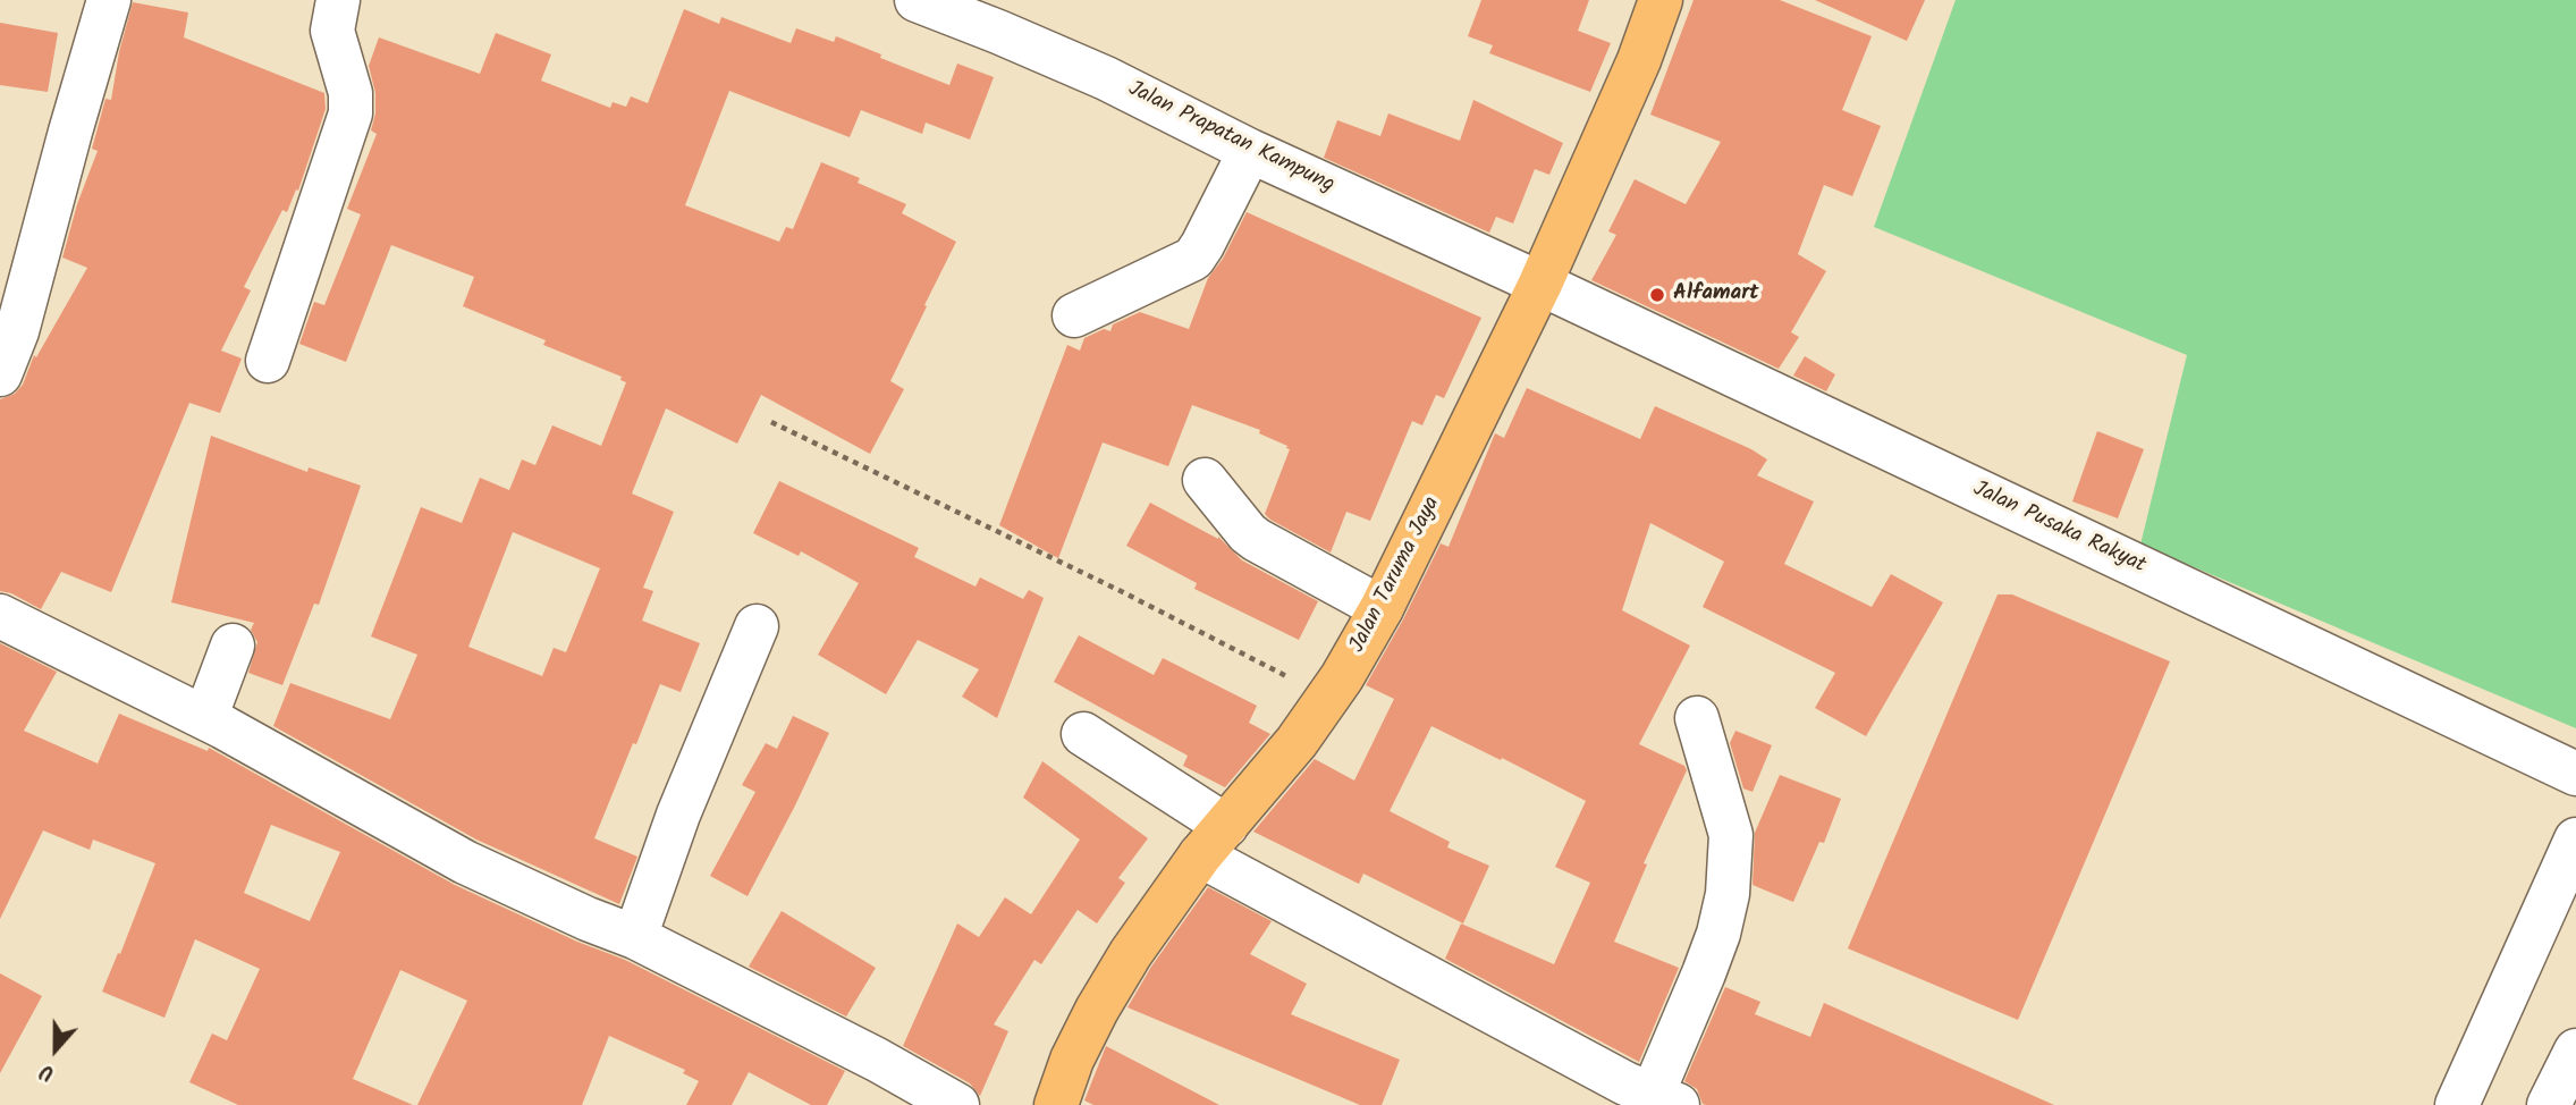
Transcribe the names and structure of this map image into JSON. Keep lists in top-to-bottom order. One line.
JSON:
{"streets":{"main road":["Jalan Taruma Jaya"],"street":["Jalan Prapatan Kampung","Jalan Pusaka Rakyat"]},"crossings":[["Jalan Prapatan Kampung","Jalan Pusaka Rakyat"],["Jalan Prapatan Kampung","Jalan Taruma Jaya"],["Jalan Pusaka Rakyat","Jalan Taruma Jaya"]],"places":["Alfamart"],"north":"bottom"}
